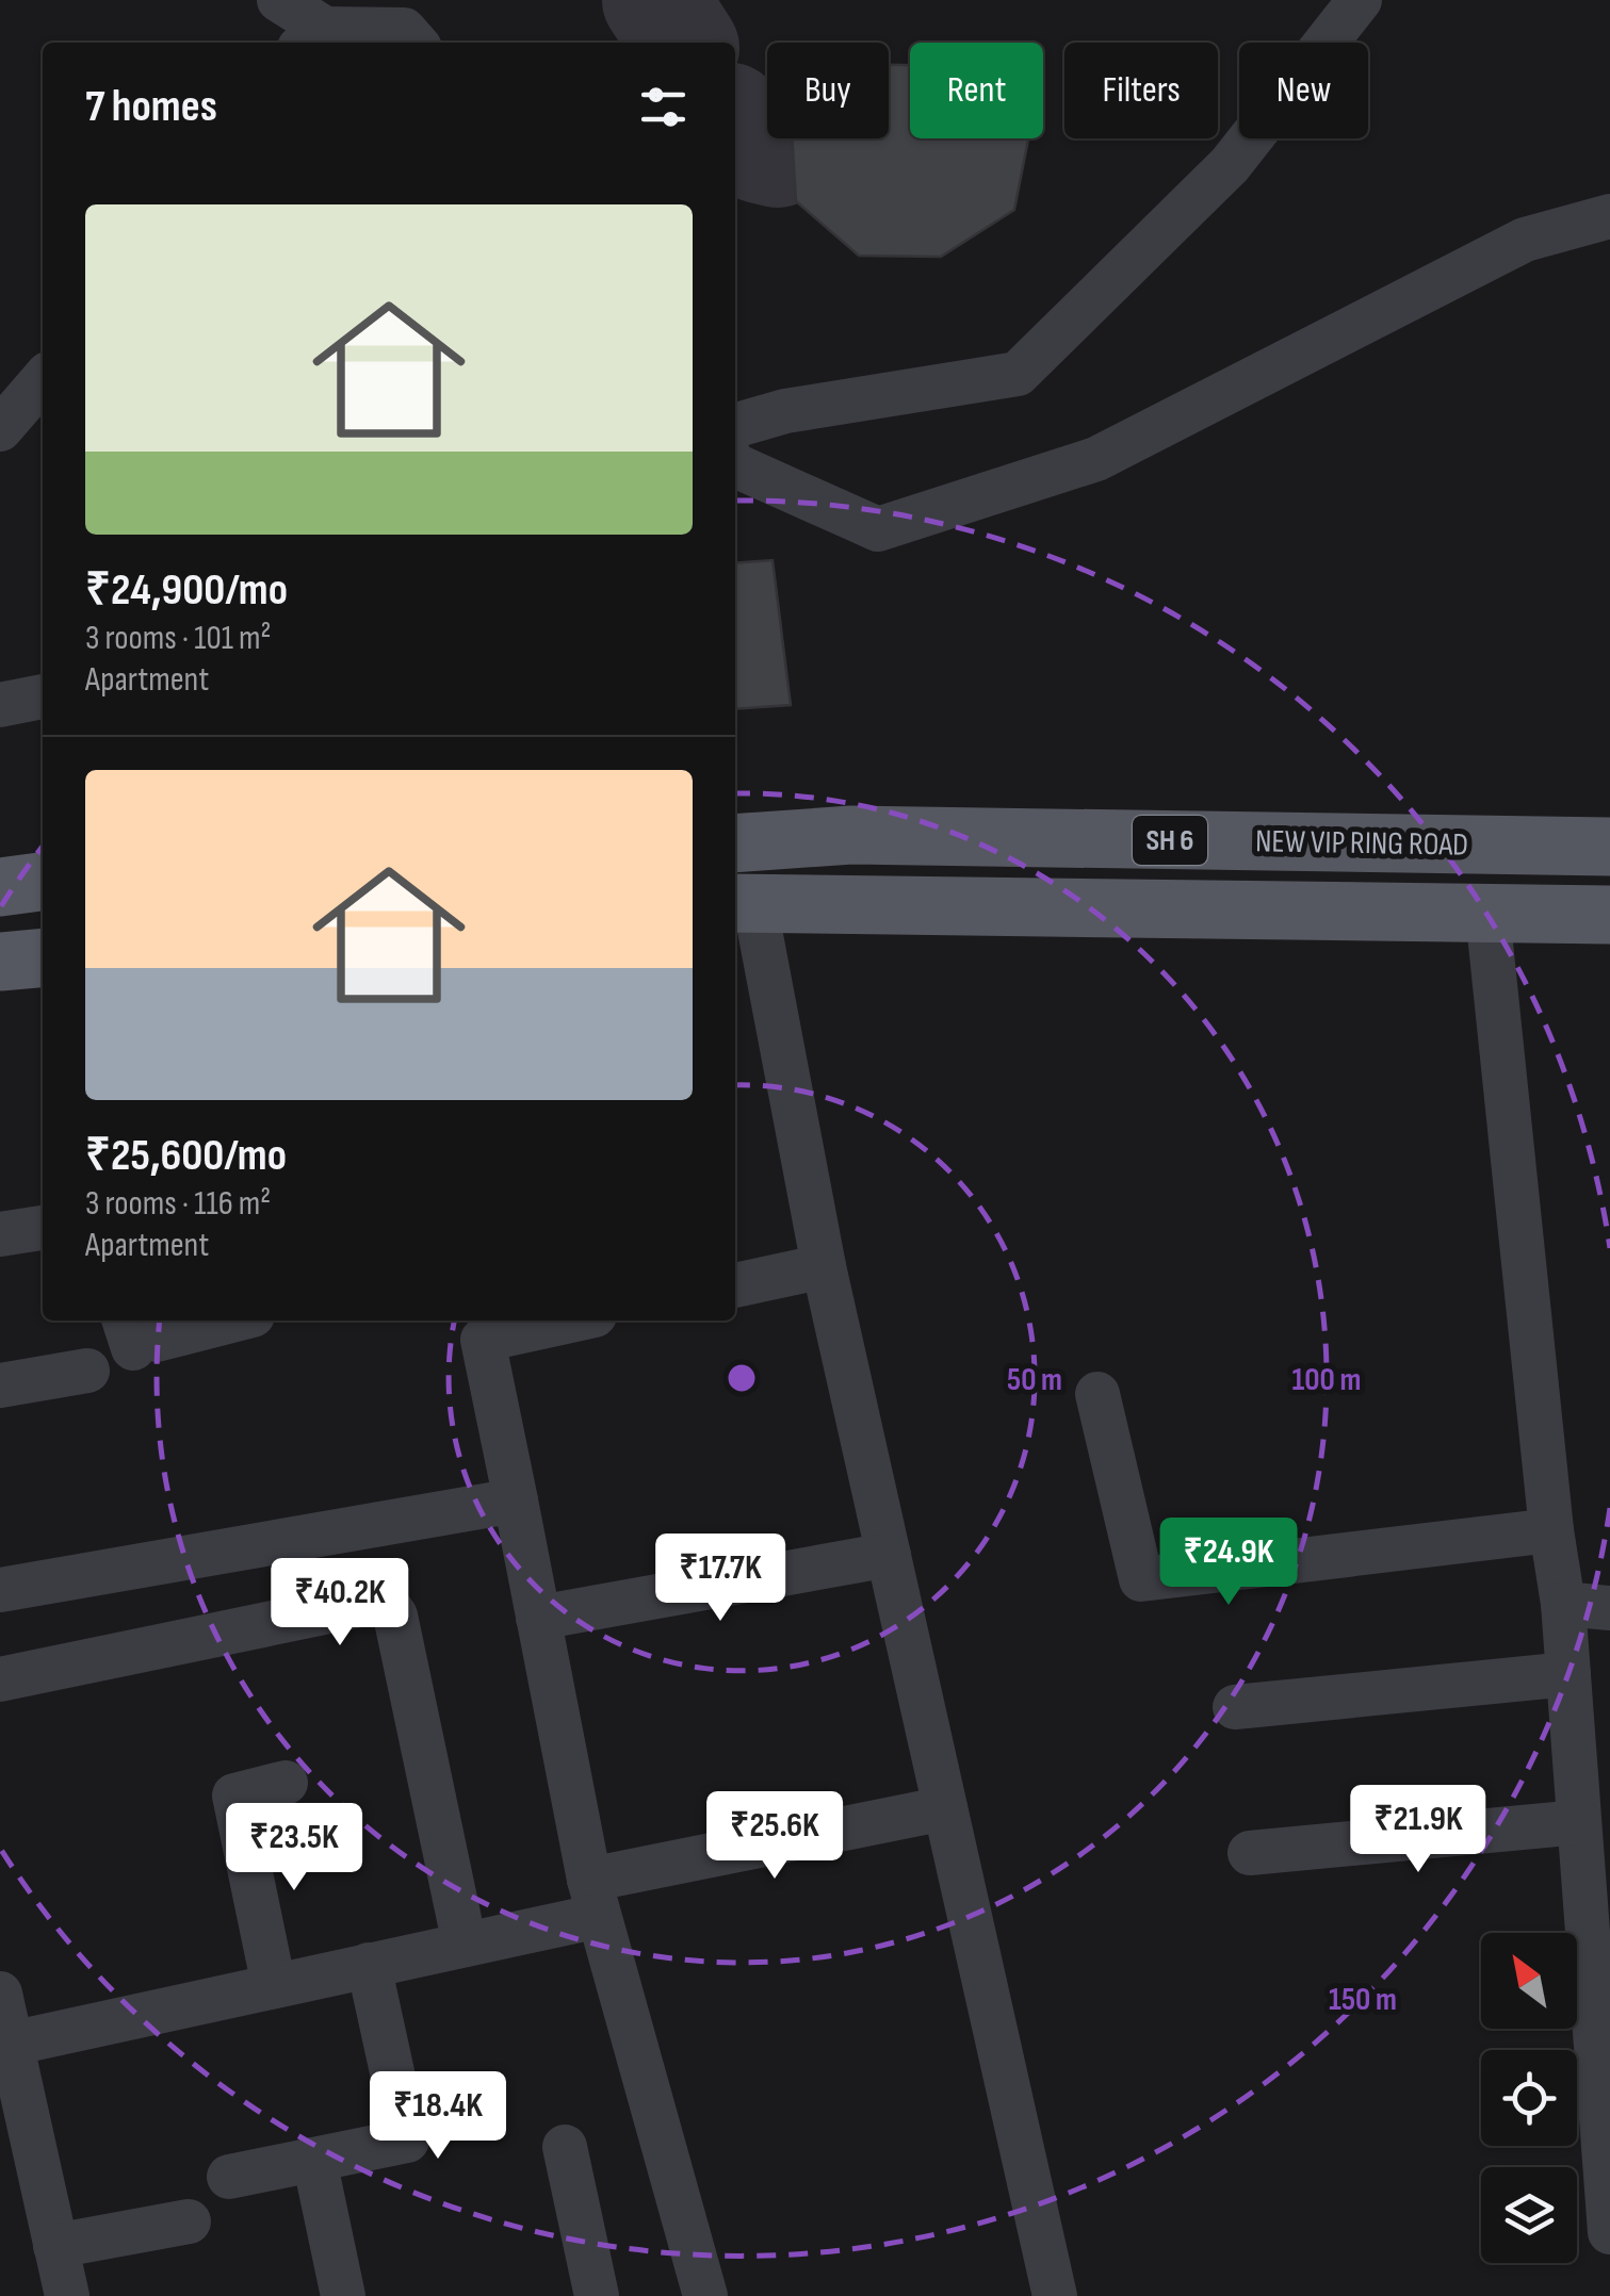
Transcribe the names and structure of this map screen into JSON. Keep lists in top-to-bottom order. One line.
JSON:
{"streets":{"main road":["SH 6","NEW VIP RING ROAD"]},"north":"top left","page":{"chip":["Buy","Rent","Filters","New"],"heading":"7 homes","list":[{"name":"₹24,900/mo","note":"3 rooms · 101 m² · Apartment"},{"name":"₹25,600/mo","note":"3 rooms · 116 m² · Apartment"}],"price":["₹24.9K","₹17.7K","₹40.2K","₹21.9K","₹25.6K","₹23.5K","₹18.4K"]},"rings":["50 m","100 m","150 m"]}
